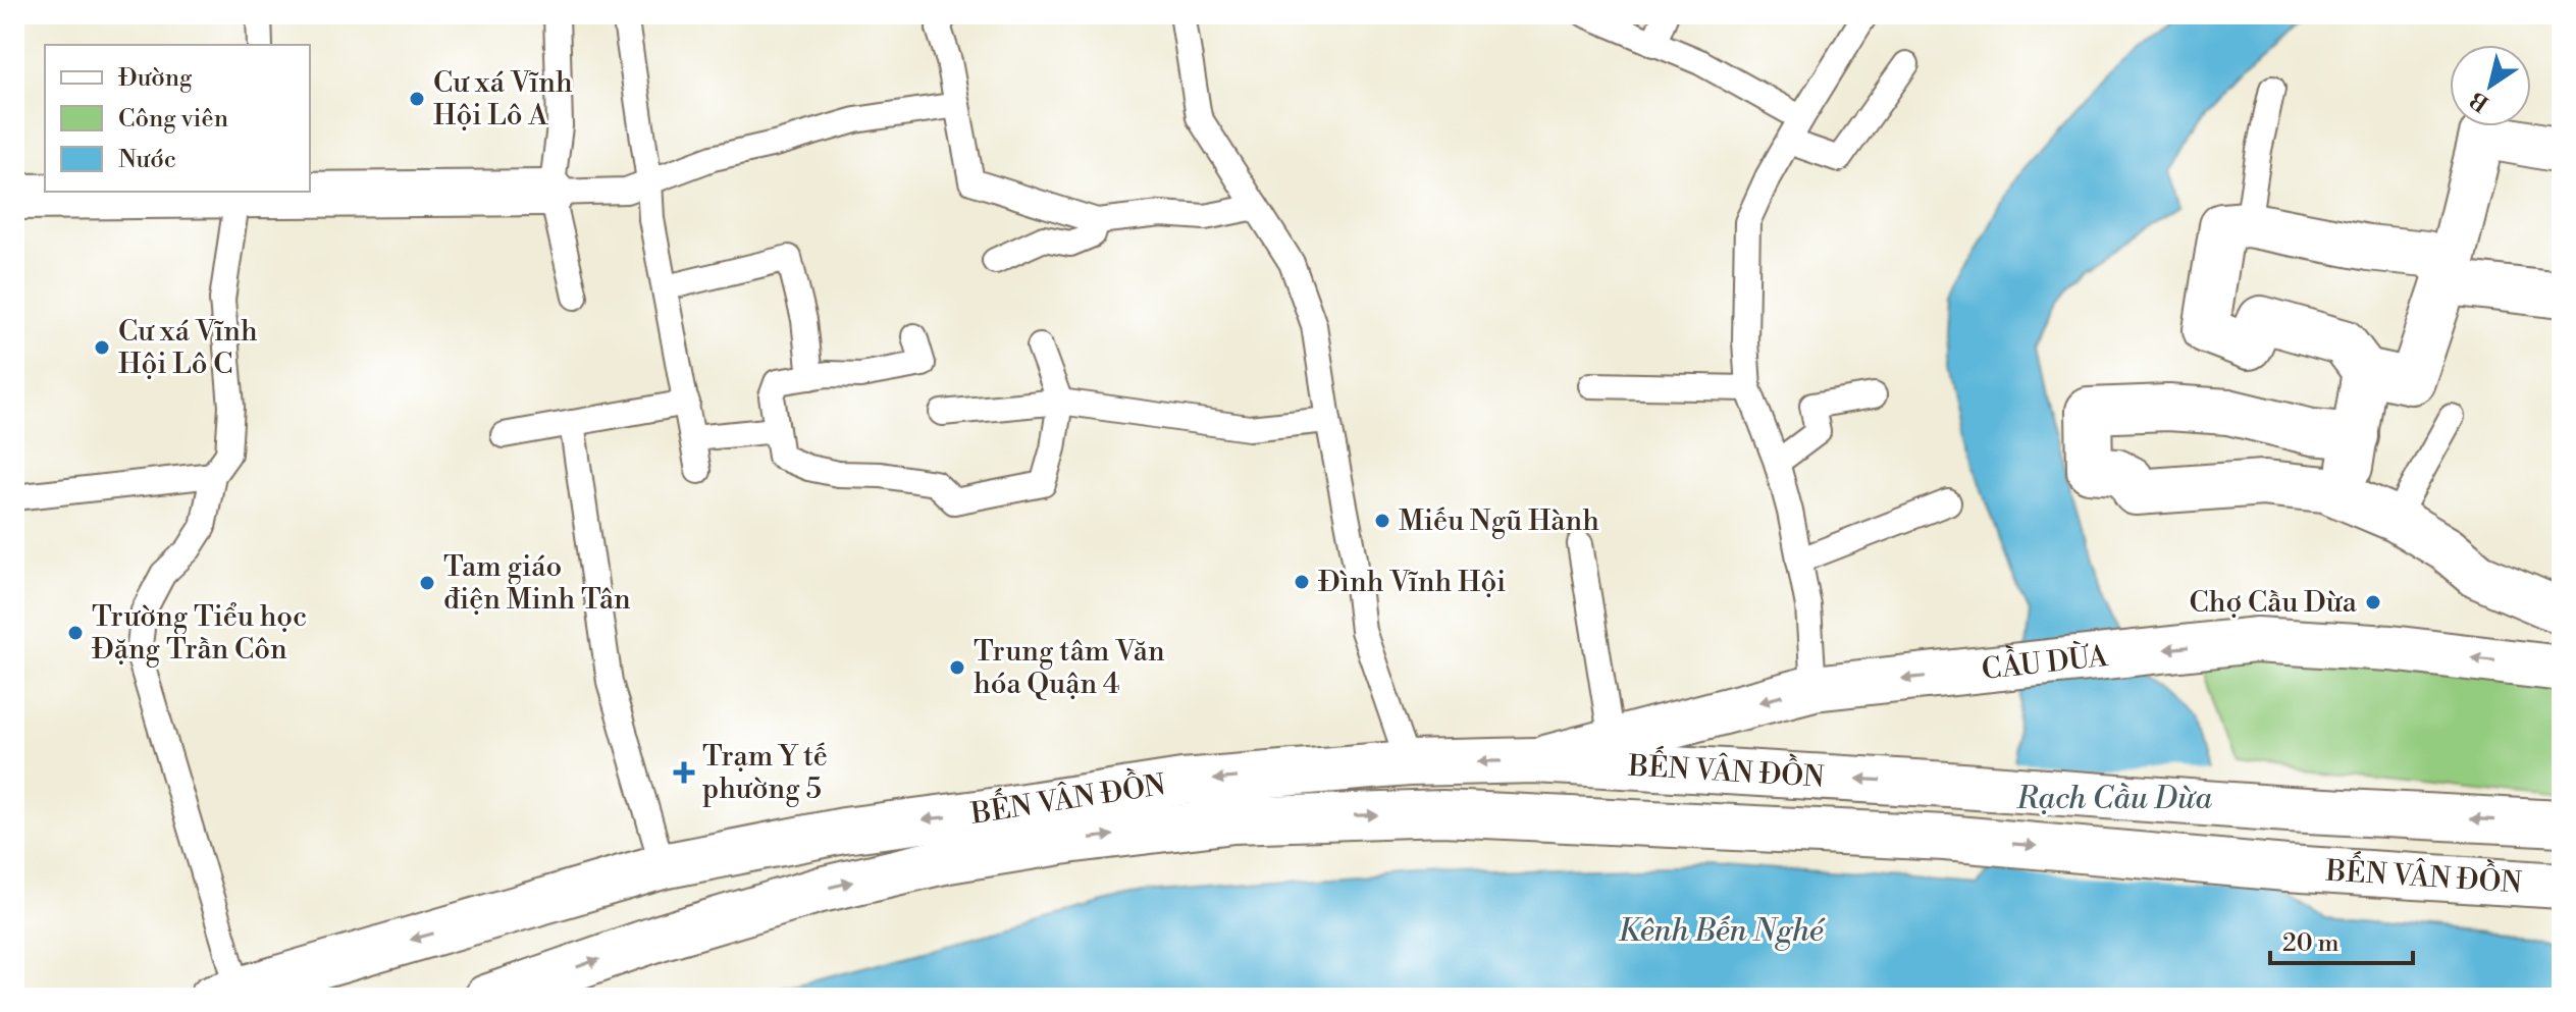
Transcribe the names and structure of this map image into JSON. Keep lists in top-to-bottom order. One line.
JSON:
{"streets":{"main road":["CẦU DỪA","BẾN VÂN ĐỒN"]},"crossings":[["CẦU DỪA","BẾN VÂN ĐỒN"]],"one_way":["CẦU DỪA"],"water":["Rạch Cầu Dừa","Kênh Bến Nghé"],"places":{"other":["Cư xá Vĩnh Hội Lô A","Cư xá Vĩnh Hội Lô C","Miếu Ngũ Hành","Đình Vĩnh Hội","Tam giáo điện Minh Tân","Chợ Cầu Dừa","Trường Tiểu học Đặng Trần Côn","Trung tâm Văn hóa Quận 4"],"health":["Trạm Y tế phường 5"]},"legend":["Đường","Công viên","Nước"],"scale_bar":"20 m","north":"bottom left"}
